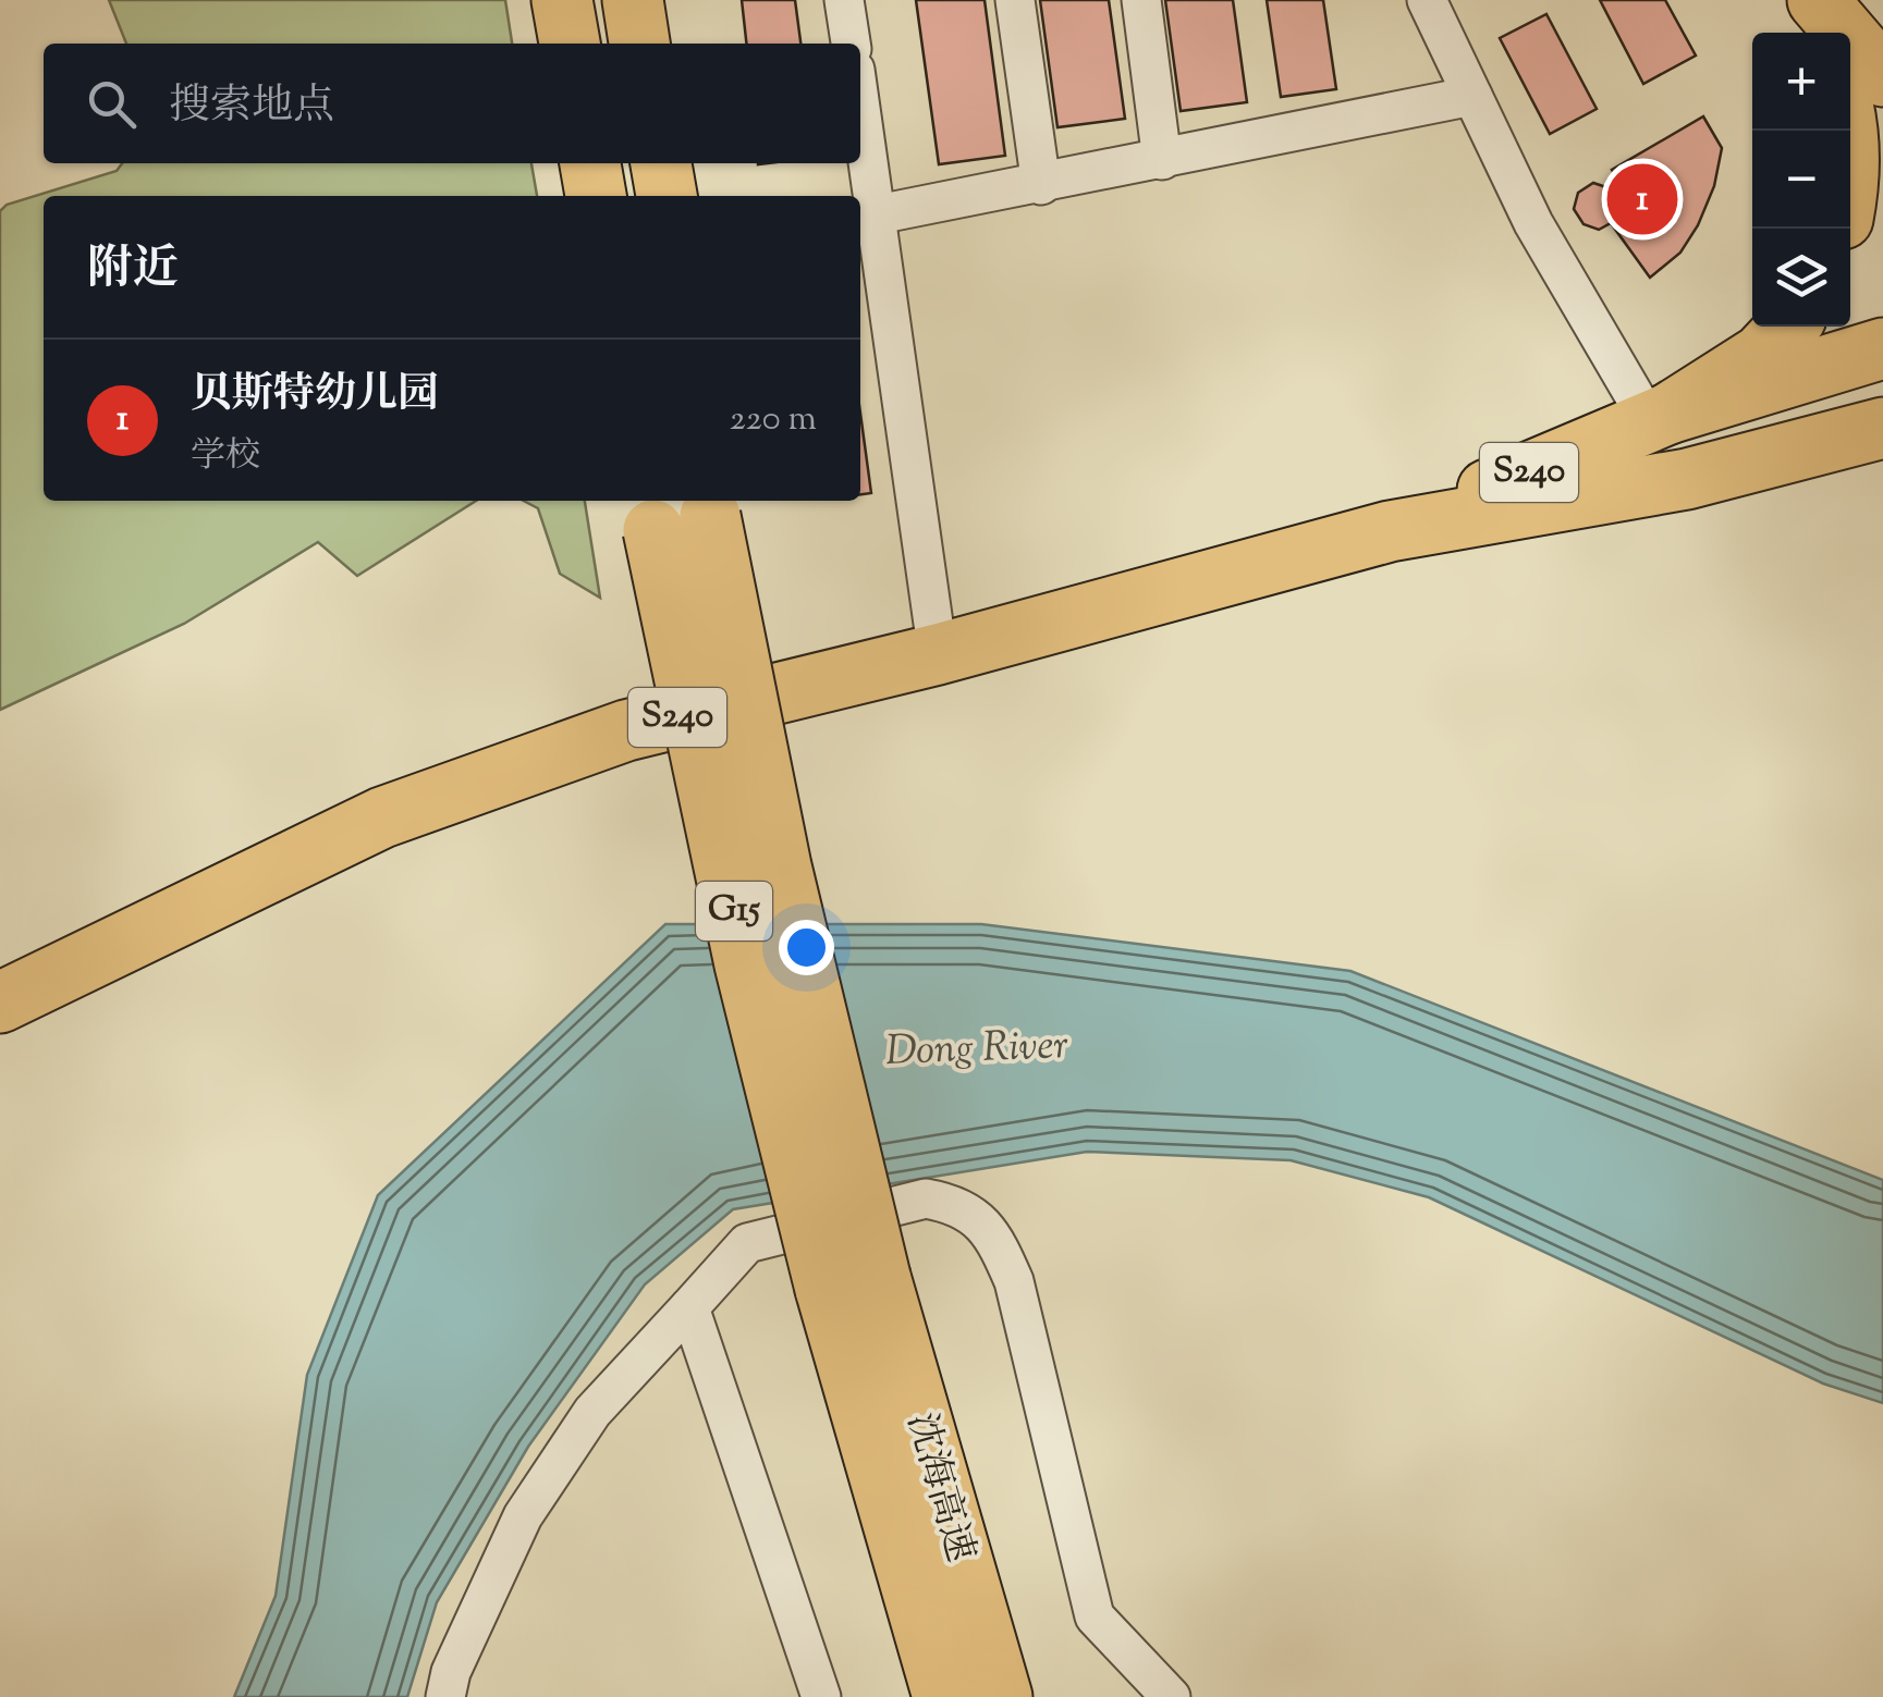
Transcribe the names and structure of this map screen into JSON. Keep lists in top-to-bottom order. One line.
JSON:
{"streets":{"main road":["S240","G15","沈海高速"]},"crossings":[["G15","沈海高速"]],"water":["Dong River"],"page":{"map_buttons":["+","−"],"search":"搜索地点","pins":"1","heading":"附近","list":[{"mark":"1","name":"贝斯特幼儿园","note":"学校","value":"220 m"}]}}
